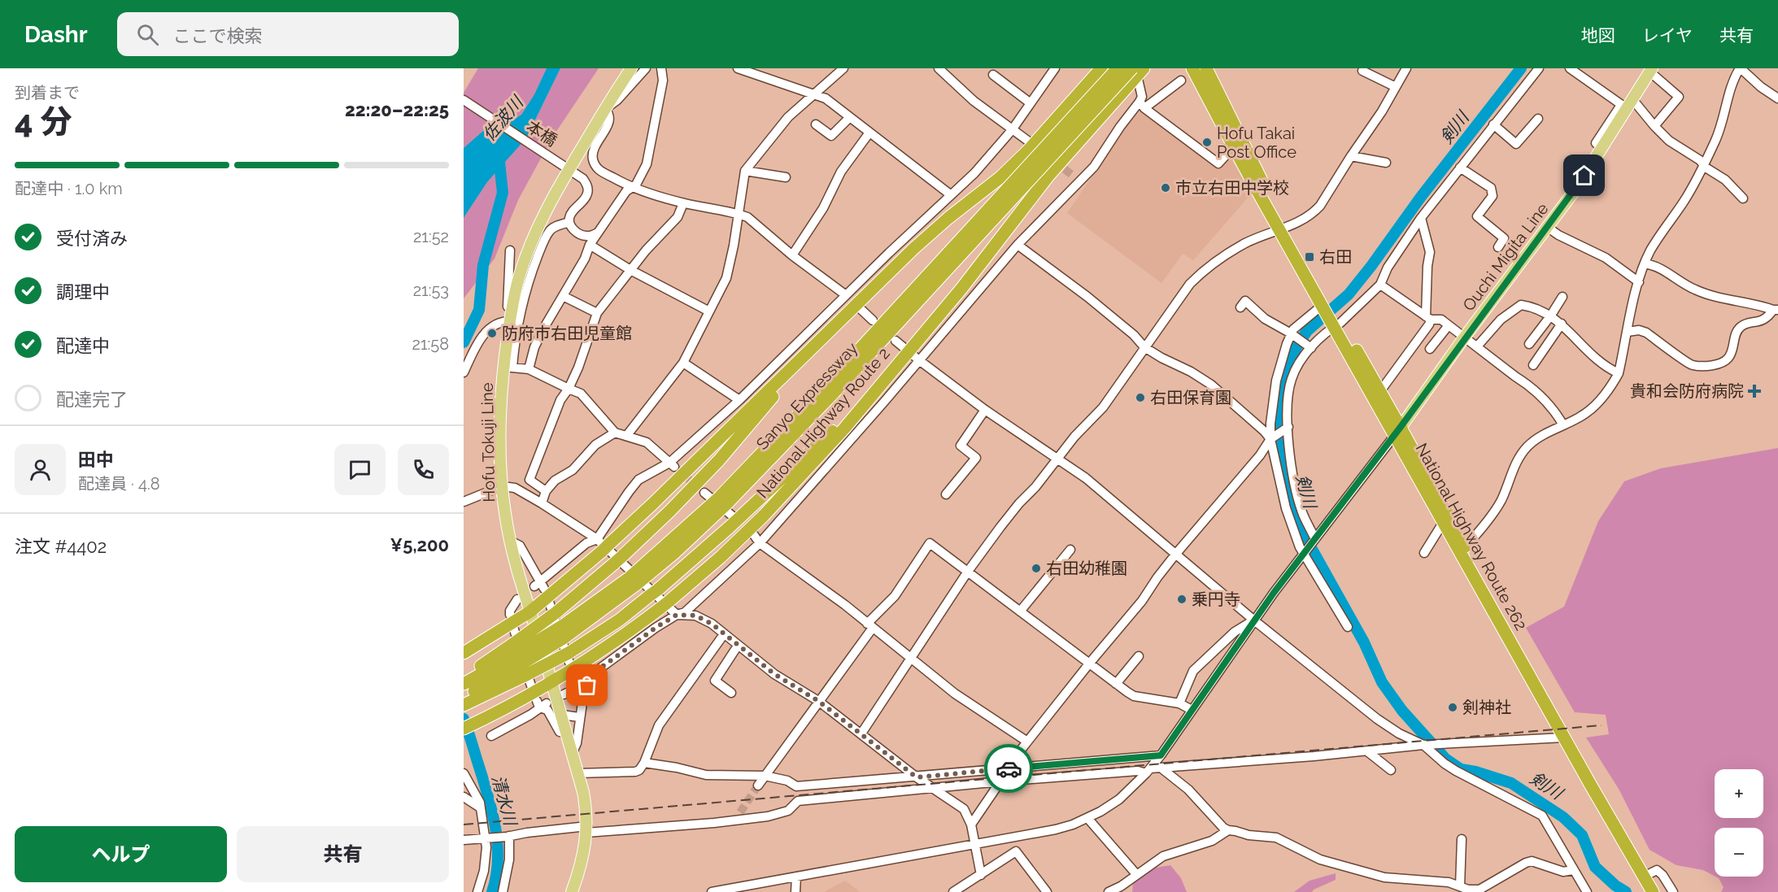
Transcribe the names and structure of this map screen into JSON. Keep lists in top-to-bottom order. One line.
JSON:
{"streets":{"highway":["Sanyo Expressway","National Highway Route 2","National Highway Route 262"],"main road":["Ouchi Migita Line","Hofu Tokuji Line"],"street":["本橋"]},"crossings":[["本橋","Hofu Tokuji Line"],["Ouchi Migita Line","National Highway Route 262"],["Sanyo Expressway","National Highway Route 2"],["National Highway Route 2","Hofu Tokuji Line"]],"water":["佐波川","剣川","清水川"],"places":{"other":["Hofu Takai Post Office","市立右田中学校","防府市右田児童館","右田保育園","右田幼稚園","乗円寺","剣神社"],"transit":["右田"],"health":["貴和会防府病院"]},"page":{"header":"Dashr","search":"ここで検索","nav":["地図","レイヤ","共有"],"heading":["4 分","到着まで","22:20–22:25"],"panel":["田中","配達員 · 4.8","注文 #4402","¥5,200"],"bar":"配達中 · 1.0 km","list":[["受付済み","21:52"],["調理中","21:53"],["配達中","21:58"],"配達完了"],"map_buttons":["+","−"],"buttons":["ヘルプ","共有"]}}
